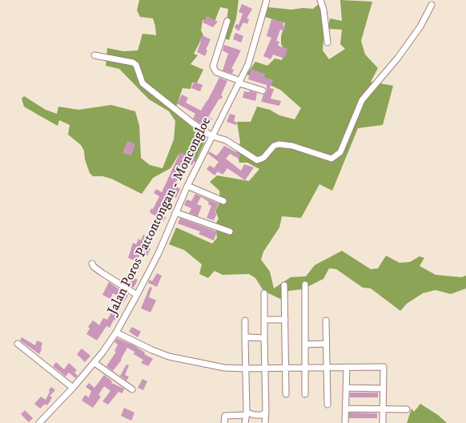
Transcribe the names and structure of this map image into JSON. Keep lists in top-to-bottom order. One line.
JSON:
{"streets":{"street":["Jalan Poros Pattontongan - Moncongloe"]}}
